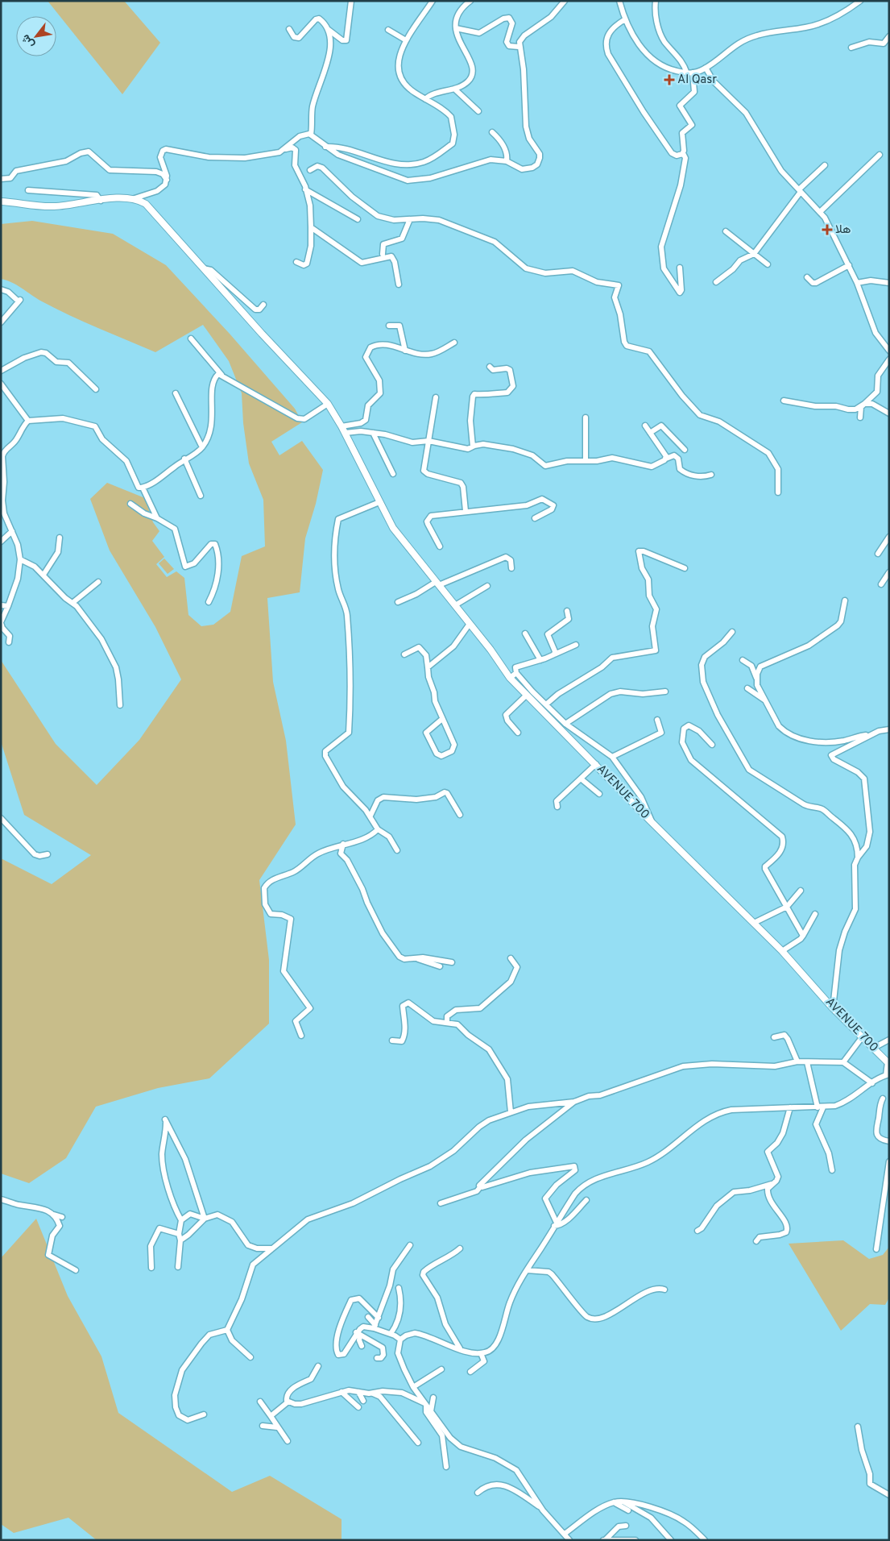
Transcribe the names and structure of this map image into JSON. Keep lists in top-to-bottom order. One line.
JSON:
{"streets":{"main road":["AVENUE 700"]},"places":{"health":["Al Qasr","هلا"]},"north":"bottom left"}
